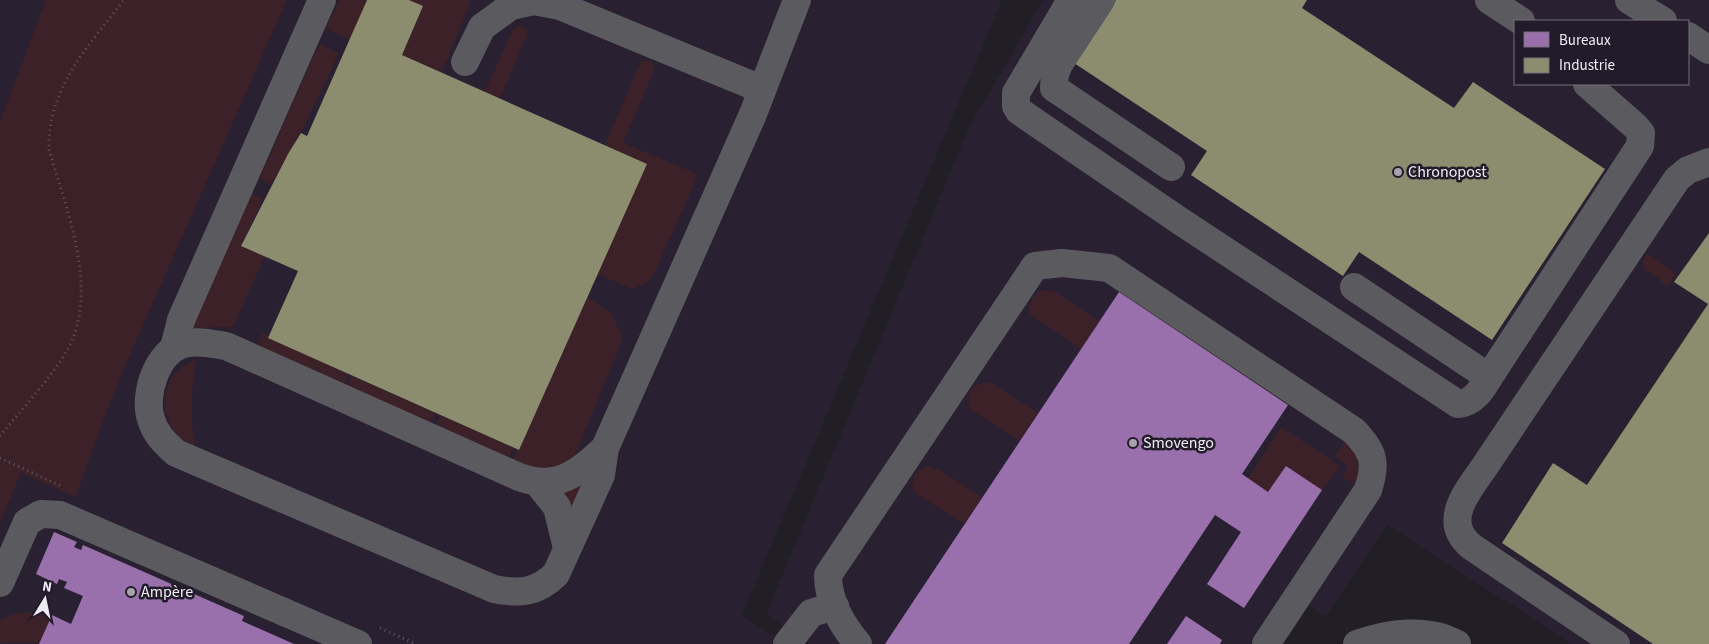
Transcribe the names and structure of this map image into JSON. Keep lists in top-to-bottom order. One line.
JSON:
{"places":["Chronopost","Smovengo","Ampère"],"legend":["Bureaux","Industrie"],"north":"top"}
